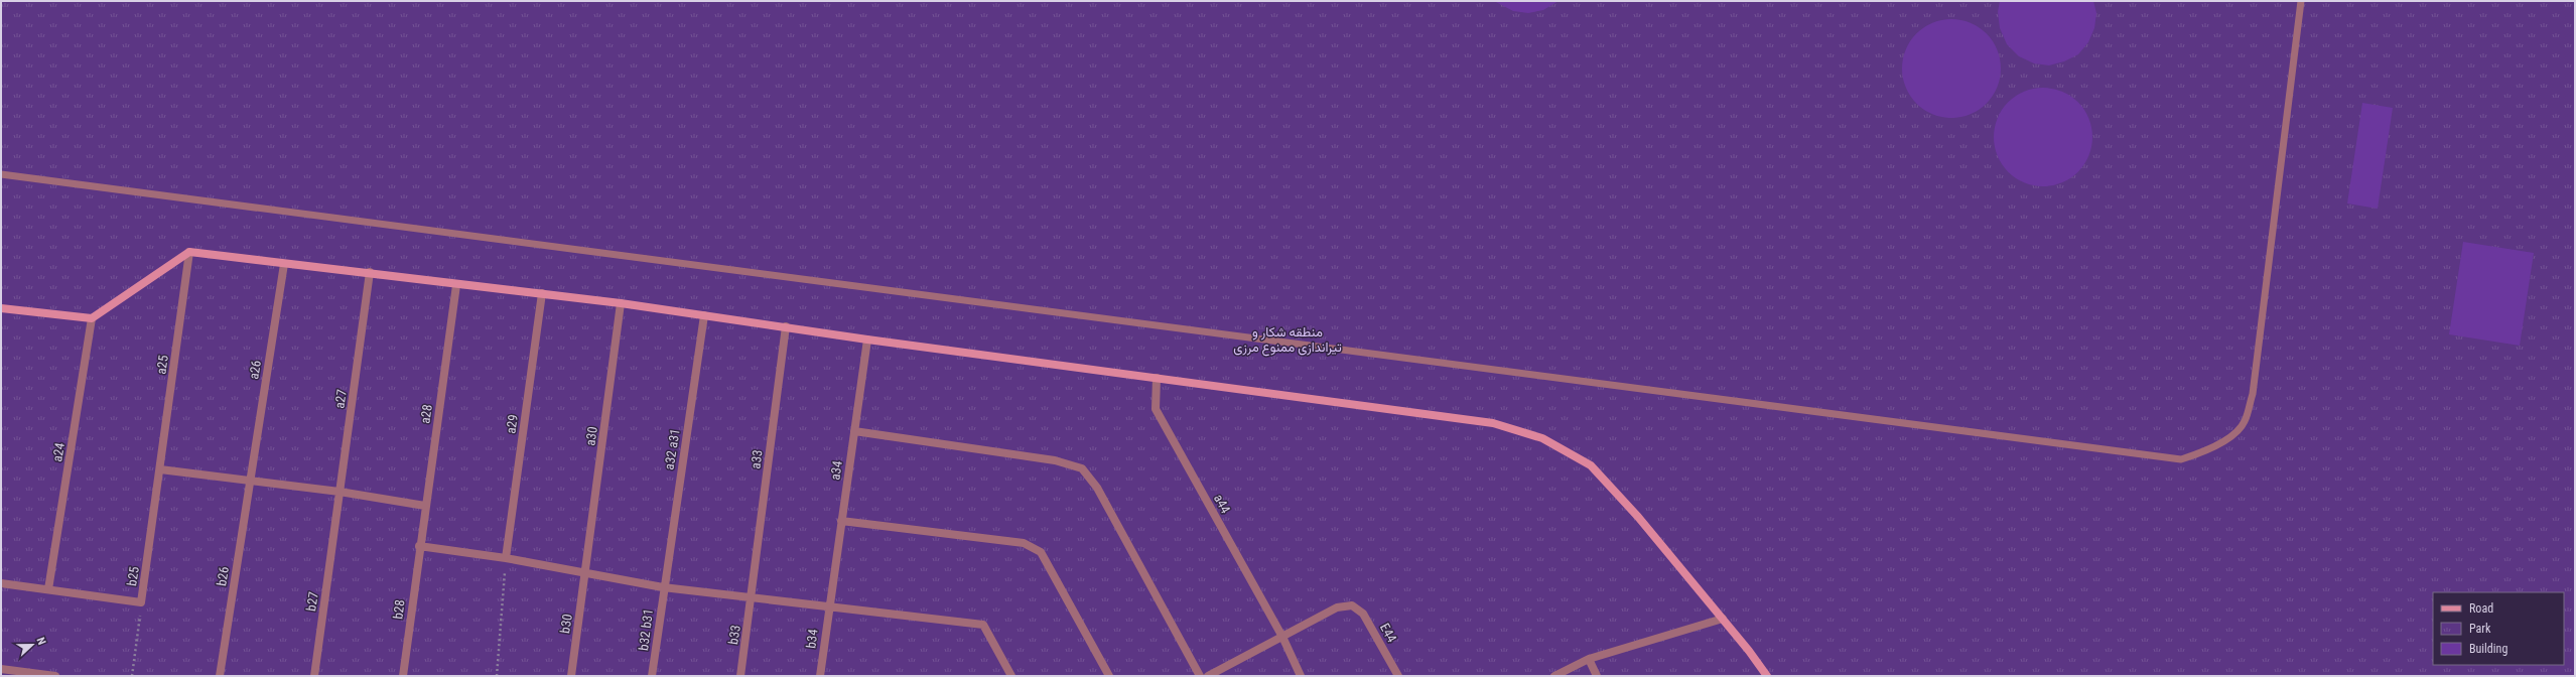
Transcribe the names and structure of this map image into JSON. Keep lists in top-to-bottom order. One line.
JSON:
{"streets":{"street":["a25","a26","a27","a28","a29","a30","a32 a31","a24","a33","a34","a44","b25","b26","b27","b28","b30","b32 b31","E44","b33","b34"]},"crossings":[["a25","b25"],["a26","b26"],["a27","b27"],["a28","b28"],["a30","b30"],["a32 a31","b32 b31"],["a33","b33"],["a34","b34"],["a44","E44"]],"parks":["منطقه شکار و تیراندازی ممنوع مرزی"],"legend":["Road","Park","Building"],"north":"right"}
